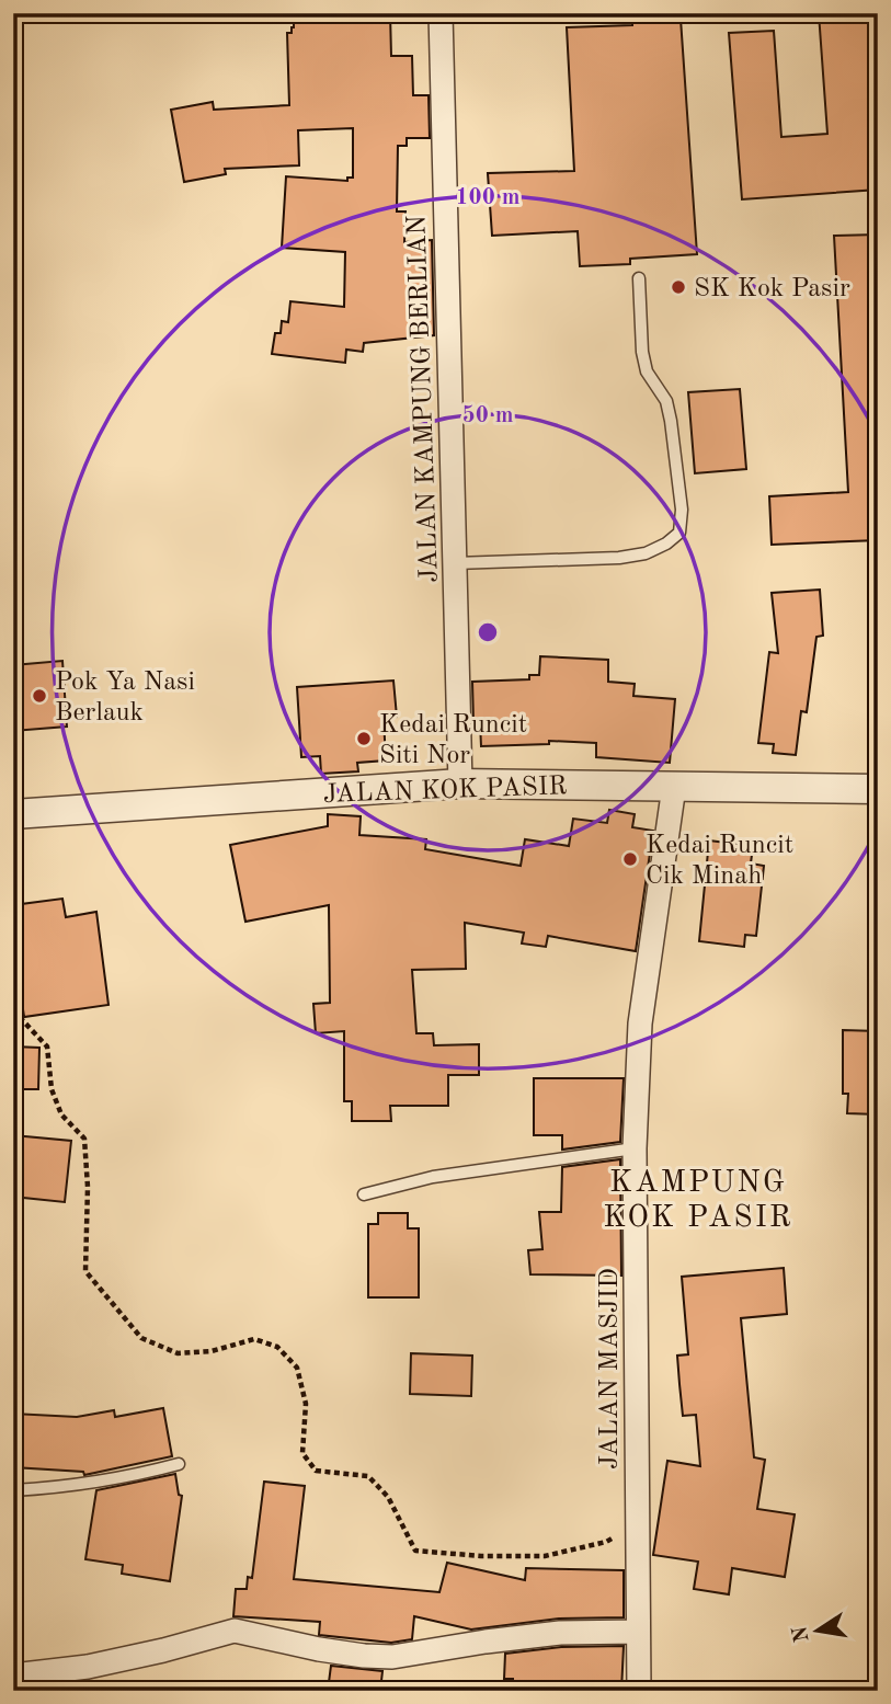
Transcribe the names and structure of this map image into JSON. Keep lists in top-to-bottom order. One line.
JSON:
{"streets":{"street":["JALAN KAMPUNG BERLIAN","JALAN KOK PASIR","JALAN MASJID"]},"crossings":[["JALAN KAMPUNG BERLIAN","JALAN KOK PASIR"],["JALAN KOK PASIR","JALAN MASJID"]],"districts":["KAMPUNG KOK PASIR"],"places":["SK Kok Pasir","Pok Ya Nasi Berlauk","Kedai Runcit Siti Nor","Kedai Runcit Cik Minah"],"north":"left","rings":["100 m","50 m"]}
